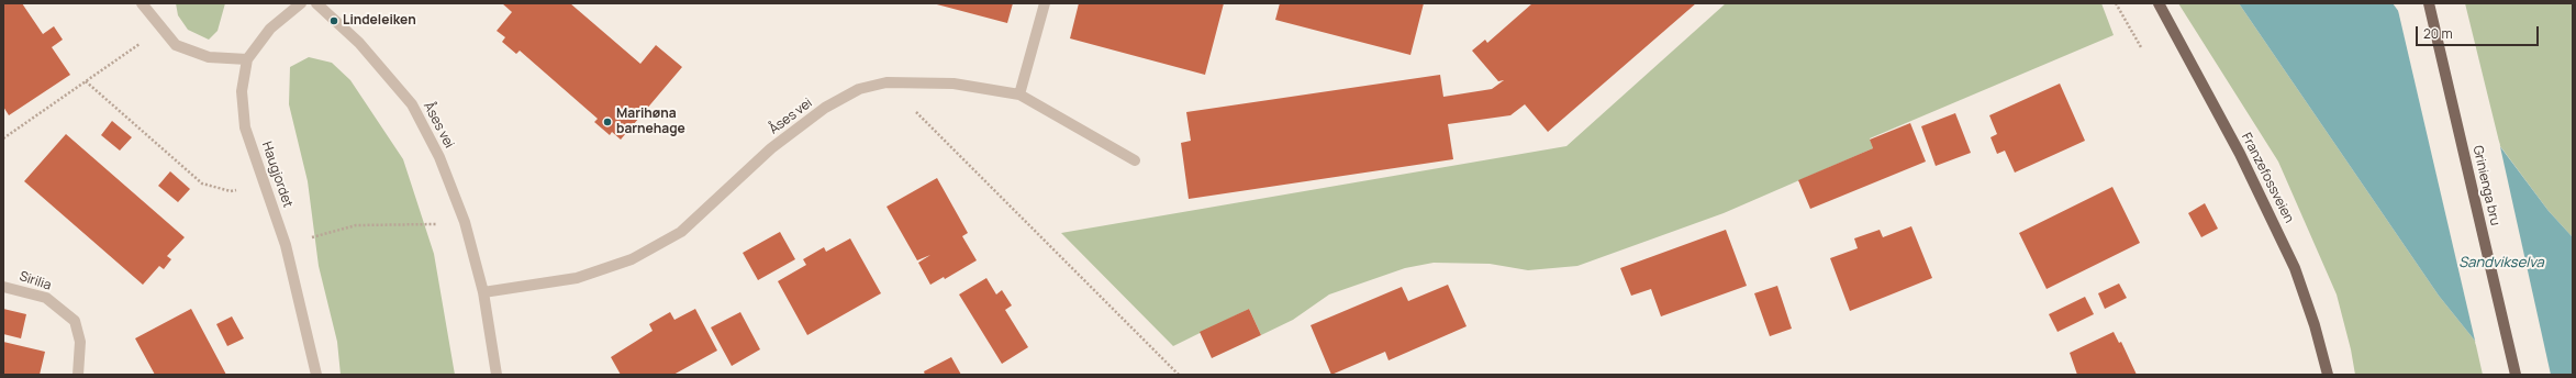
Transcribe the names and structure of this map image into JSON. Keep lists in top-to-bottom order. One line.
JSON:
{"streets":{"main road":["Franzefossveien","Grinienga bru"],"street":["Åses vei","Haugjordet","Sirilia"]},"water":["Sandvikselva"],"places":["Lindeleiken","Marihøna barnehage"],"scale_bar":"20 m"}
